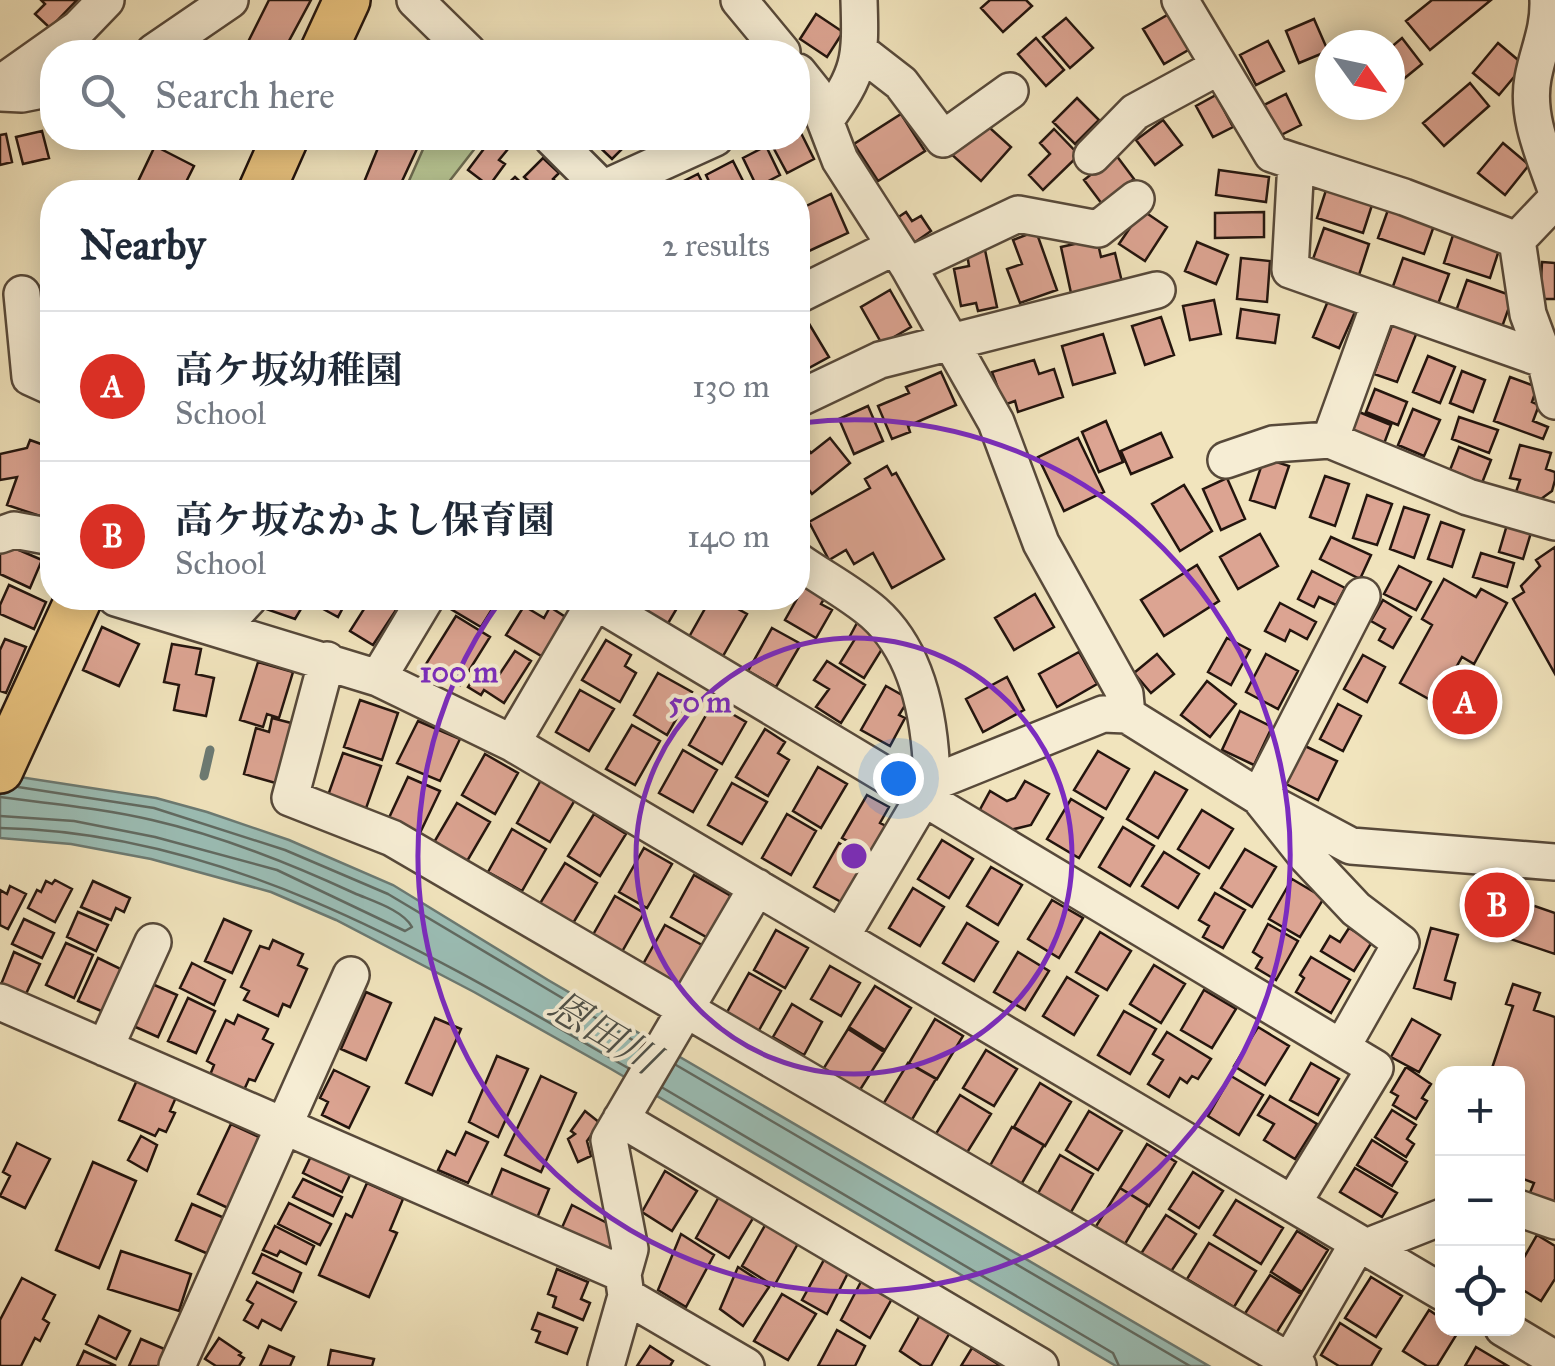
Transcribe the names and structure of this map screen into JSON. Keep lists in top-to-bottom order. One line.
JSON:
{"water":["恩田川"],"north":"bottom right","page":{"search":"Search here","heading":["Nearby","2 results"],"list":[{"mark":"A","name":"高ケ坂幼稚園","note":"School","value":"130 m"},{"mark":"B","name":"高ケ坂なかよし保育園","note":"School","value":"140 m"}],"pins":["A","B"],"map_buttons":["+","−"]},"rings":["100 m","50 m"]}
